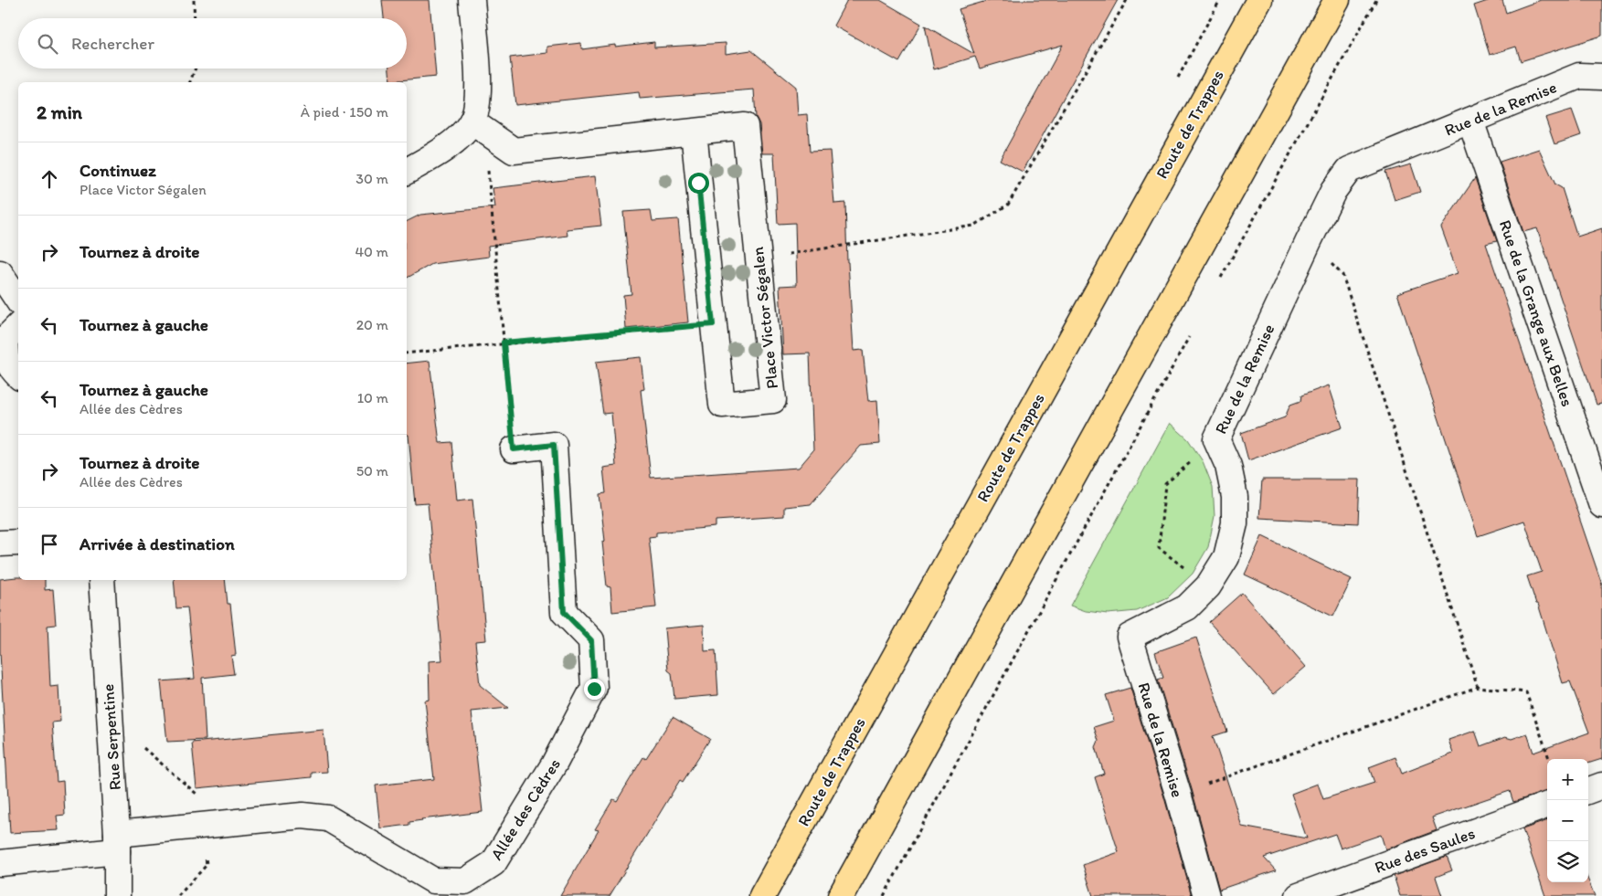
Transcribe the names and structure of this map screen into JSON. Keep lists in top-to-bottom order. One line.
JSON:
{"streets":{"main road":["Route de Trappes"],"street":["Rue de la Remise","Rue de la Grange aux Belles","Place Victor Ségalen","Rue Serpentine","Allée des Cèdres","Rue des Saules"]},"crossings":[["Rue de la Remise","Rue de la Grange aux Belles"],["Rue Serpentine","Allée des Cèdres"]],"page":{"search":"Rechercher","heading":["2 min","À pied · 150 m"],"list":[["Continuez","Place Victor Ségalen","30 m"],["Tournez à droite","40 m"],["Tournez à gauche","20 m"],["Tournez à gauche","Allée des Cèdres","10 m"],["Tournez à droite","Allée des Cèdres","50 m"],"Arrivée à destination"],"map_buttons":["+","−"]}}
